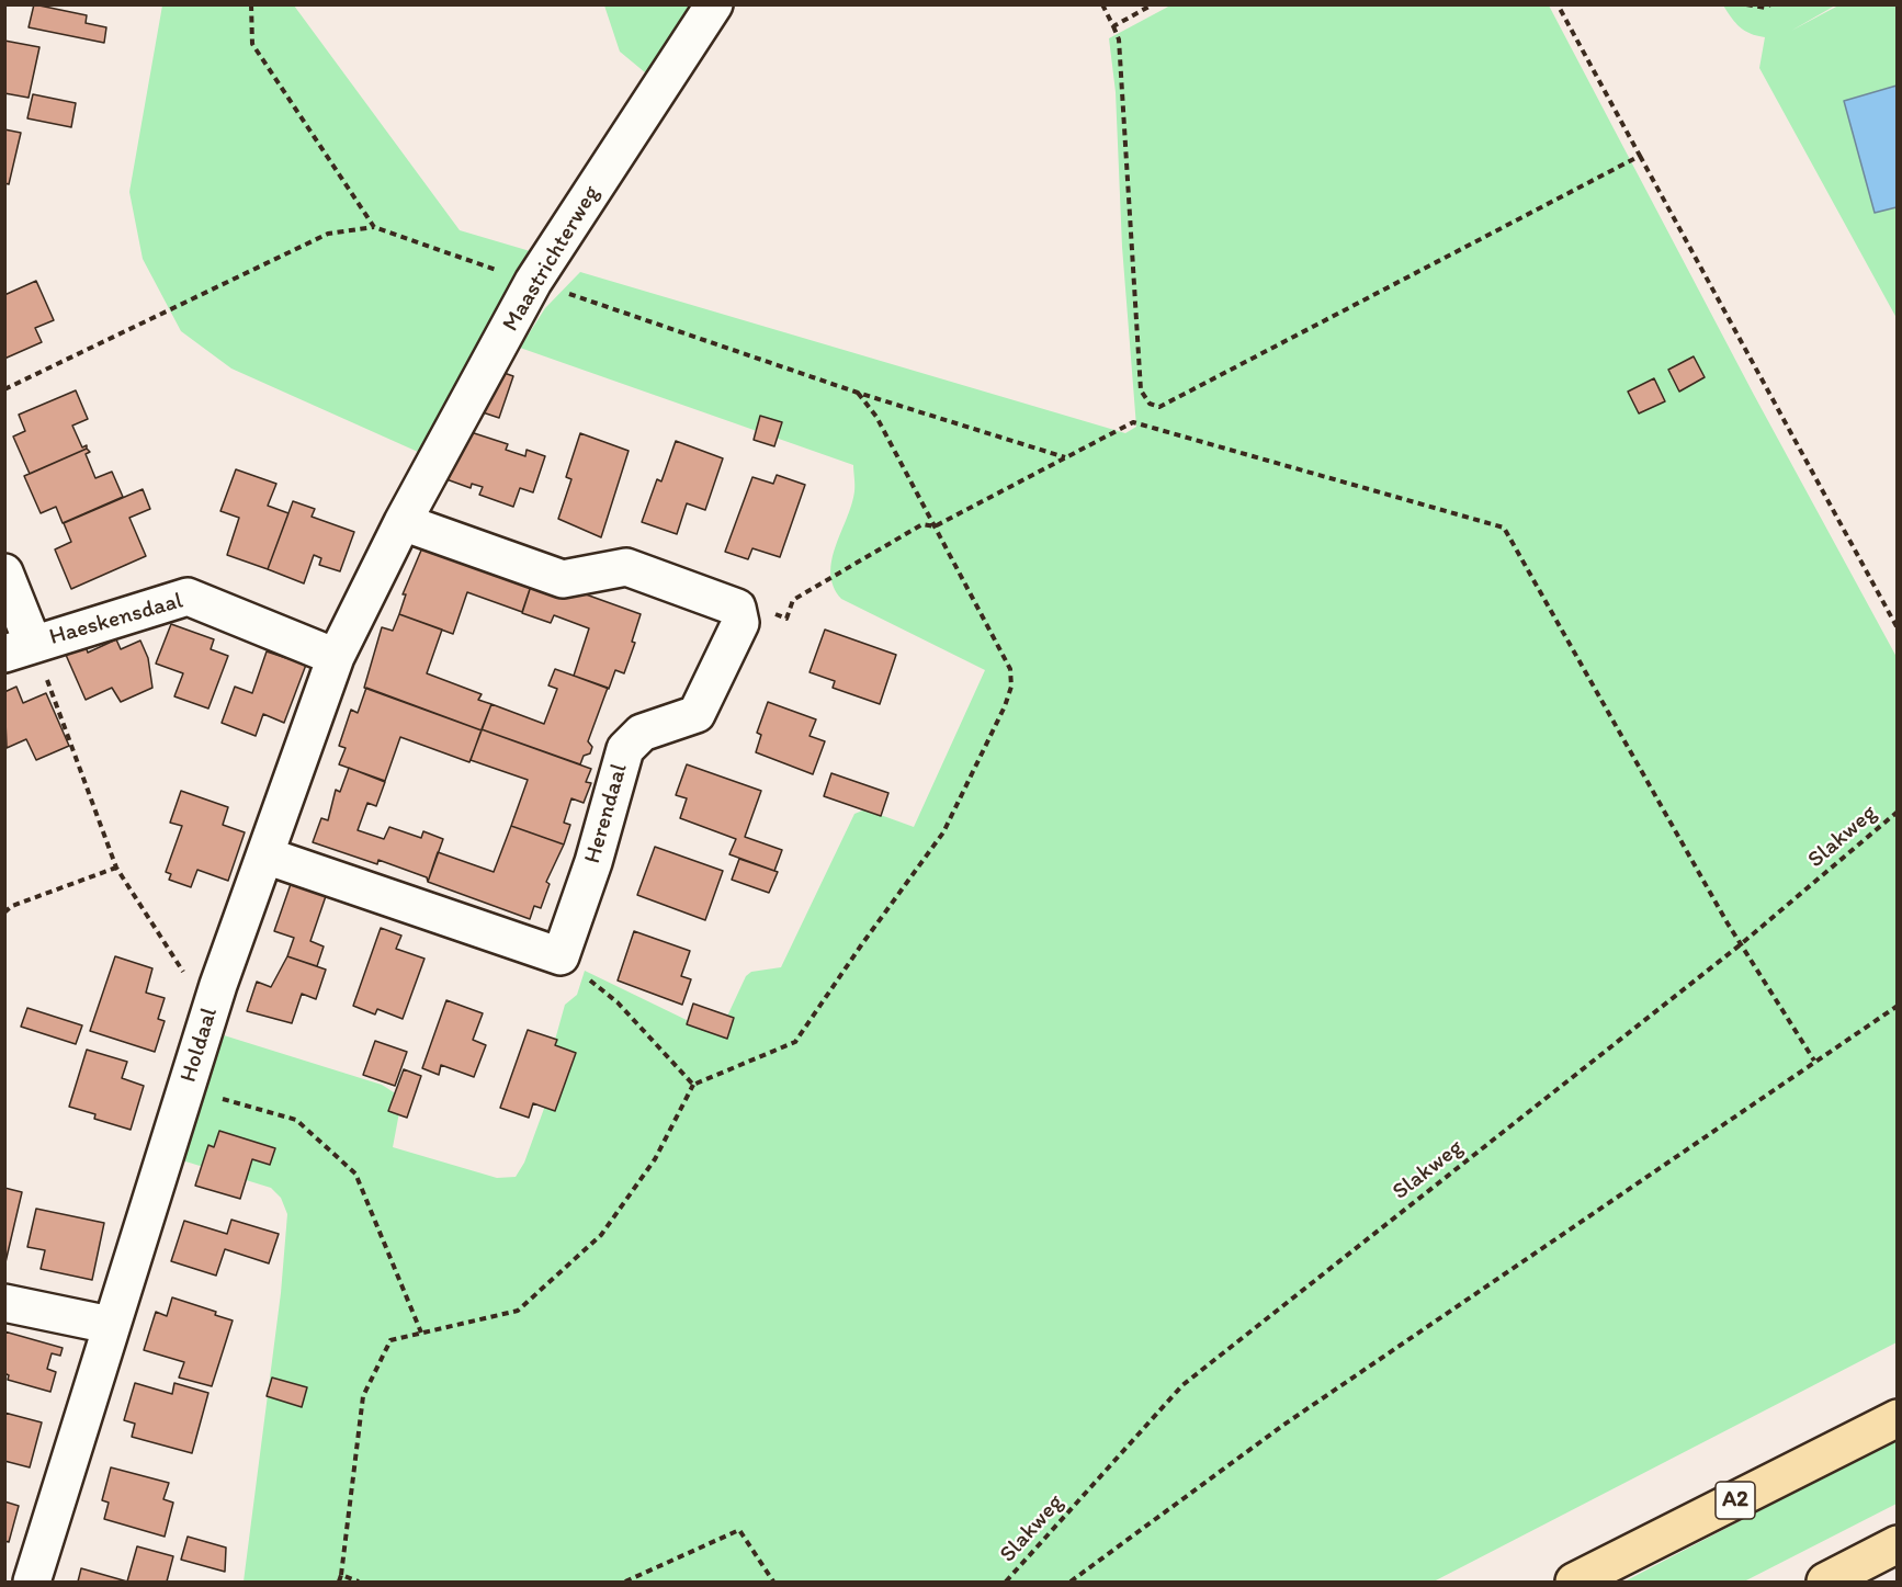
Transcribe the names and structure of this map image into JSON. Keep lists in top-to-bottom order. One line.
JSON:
{"streets":{"highway":["A2"],"street":["Maastrichterweg","Haeskensdaal","Herendaal","Holdaal"],"path":["Slakweg"]},"crossings":[["Maastrichterweg","Holdaal"],["Haeskensdaal","Holdaal"]]}
